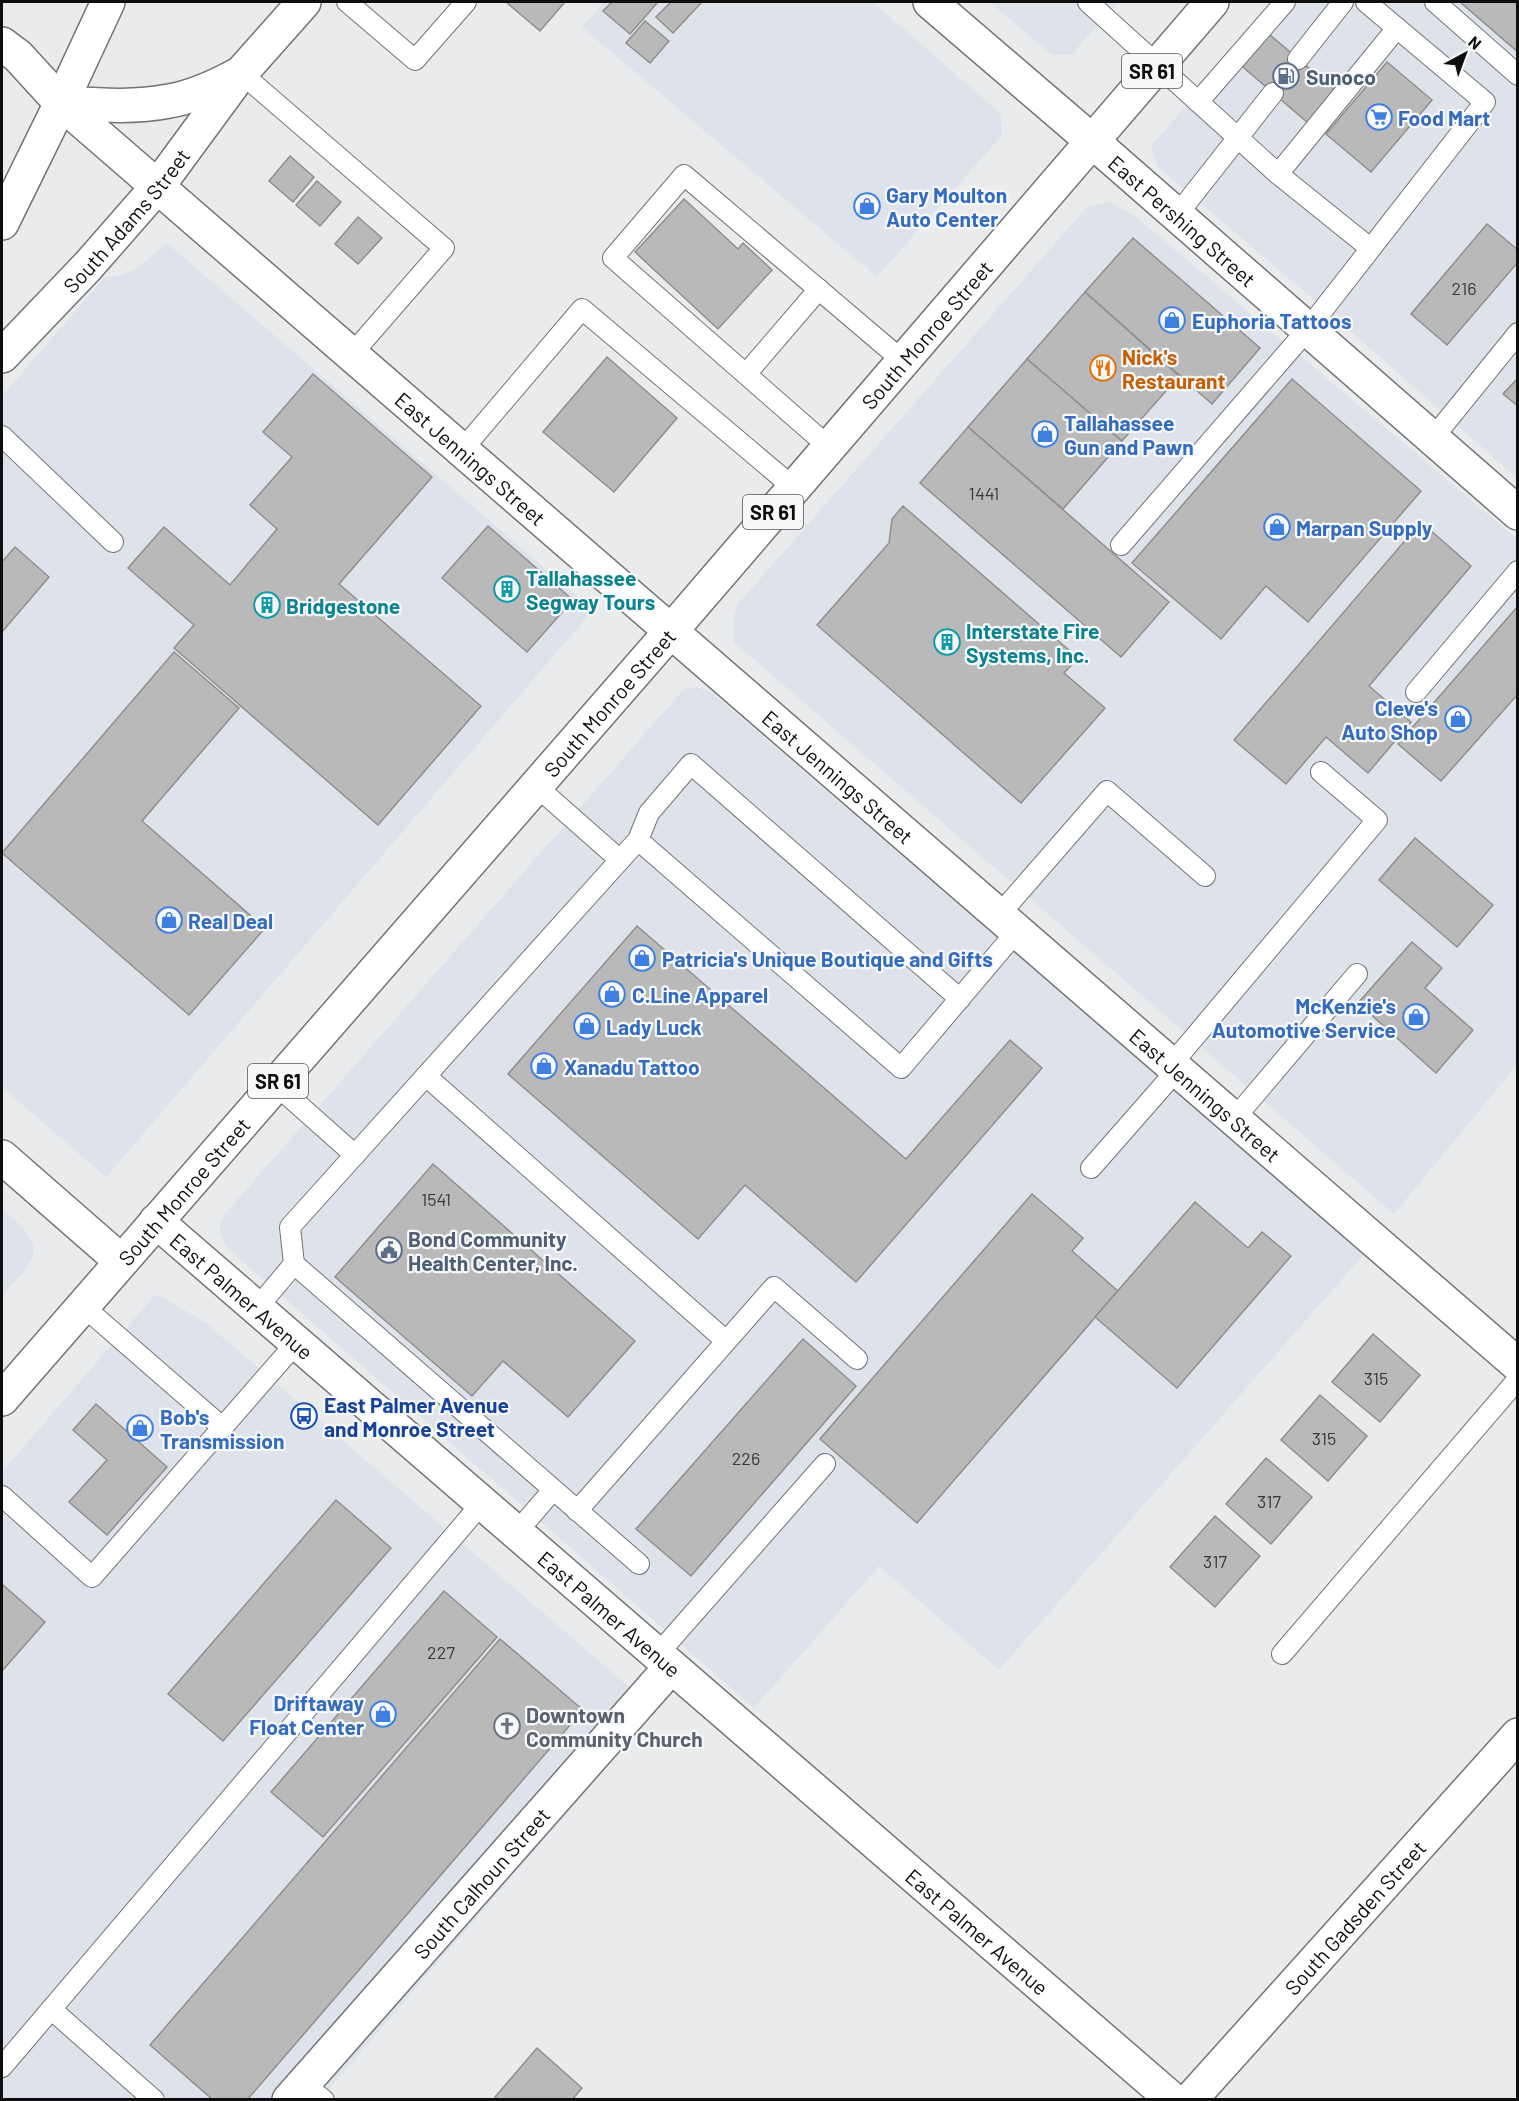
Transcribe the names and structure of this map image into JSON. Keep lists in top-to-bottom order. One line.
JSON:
{"streets":{"street":["SR 61","South Adams Street","East Pershing Street","South Monroe Street","East Jennings Street","East Palmer Avenue","South Calhoun Street","South Gadsden Street"]},"crossings":[["South Adams Street","East Jennings Street"],["East Pershing Street","South Monroe Street"],["South Monroe Street","East Jennings Street"],["South Monroe Street","East Palmer Avenue"],["East Palmer Avenue","South Calhoun Street"]],"places":{"fuel station":["Sunoco"],"supermarket":["Food Mart"],"shop":["Gary Moulton Auto Center","Euphoria Tattoos","Tallahassee Gun and Pawn","Marpan Supply","Cleve's Auto Shop","Real Deal","Patricia's Unique Boutique and Gifts","C.Line Apparel","McKenzie's Automotive Service","Lady Luck","Xanadu Tattoo","Bob's Transmission","Driftaway Float Center"],"restaurant":["Nick's Restaurant"],"building":["Tallahassee Segway Tours","Bridgestone","Interstate Fire Systems, Inc."],"public building":["Bond Community Health Center, Inc."],"bus stop":["East Palmer Avenue and Monroe Street"],"church":["Downtown Community Church"]},"house_numbers":["216","1441","1541","315","315","226","317","317","227"],"north":"top right"}
